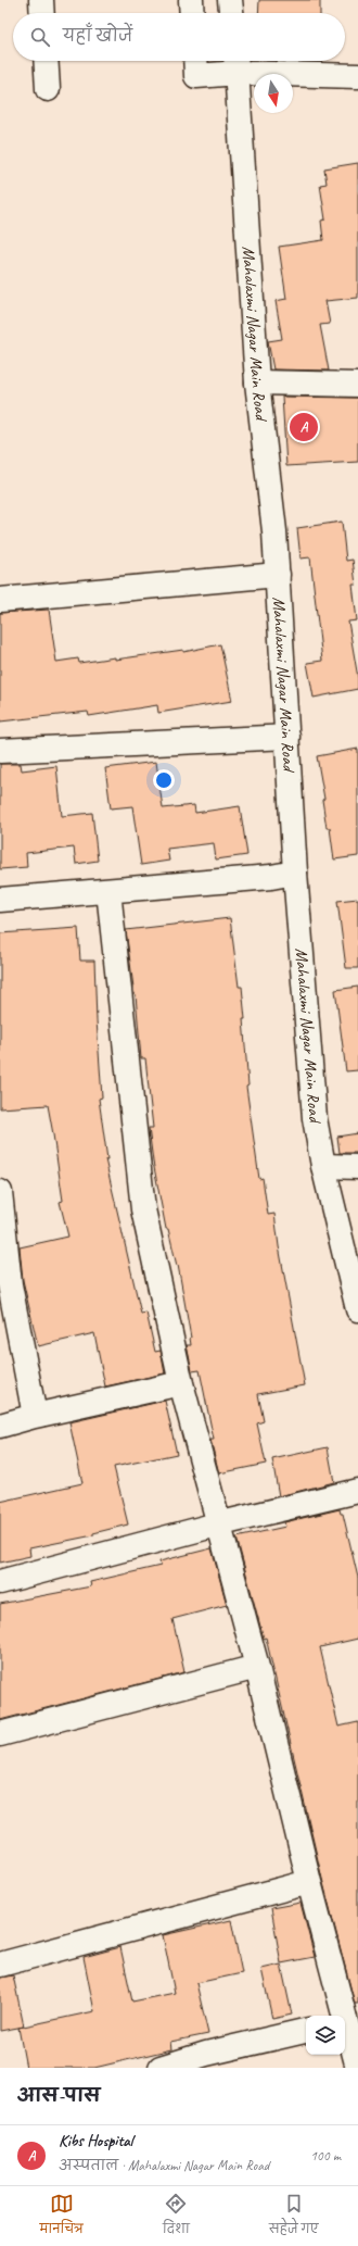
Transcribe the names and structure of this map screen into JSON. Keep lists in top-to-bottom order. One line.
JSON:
{"streets":{"street":["Mahalaxmi Nagar Main Road"]},"north":"bottom","page":{"search":"यहाँ खोजें","pins":"A","heading":"आस-पास","list":[{"mark":"A","name":"Kibs Hospital","note":"अस्पताल · Mahalaxmi Nagar Main Road","value":"100 m"}],"nav":["मानचित्र","दिशा","सहेजे गए"]}}
